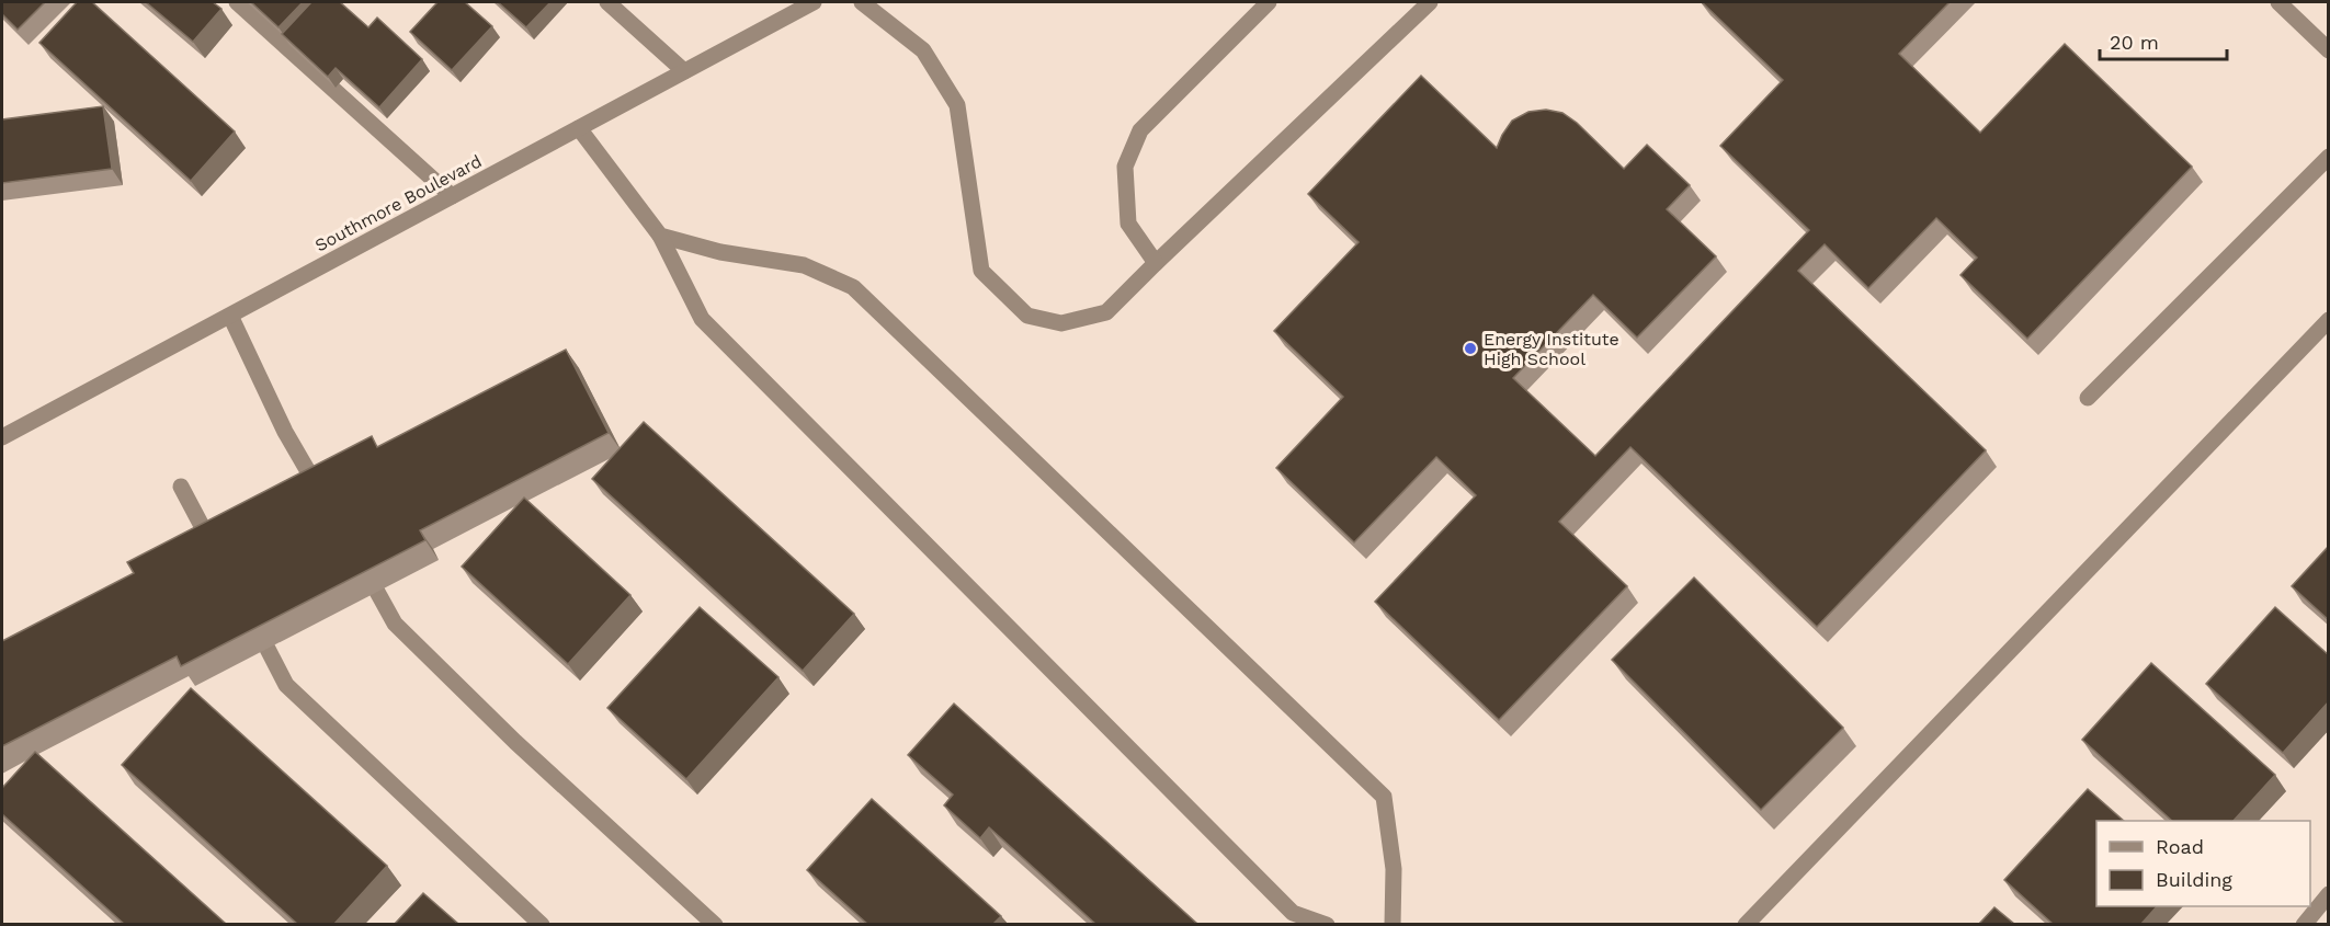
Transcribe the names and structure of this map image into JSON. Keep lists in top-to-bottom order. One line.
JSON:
{"streets":{"street":["Southmore Boulevard"]},"places":["Energy Institute High School"],"legend":["Road","Building"],"scale_bar":"20 m"}
